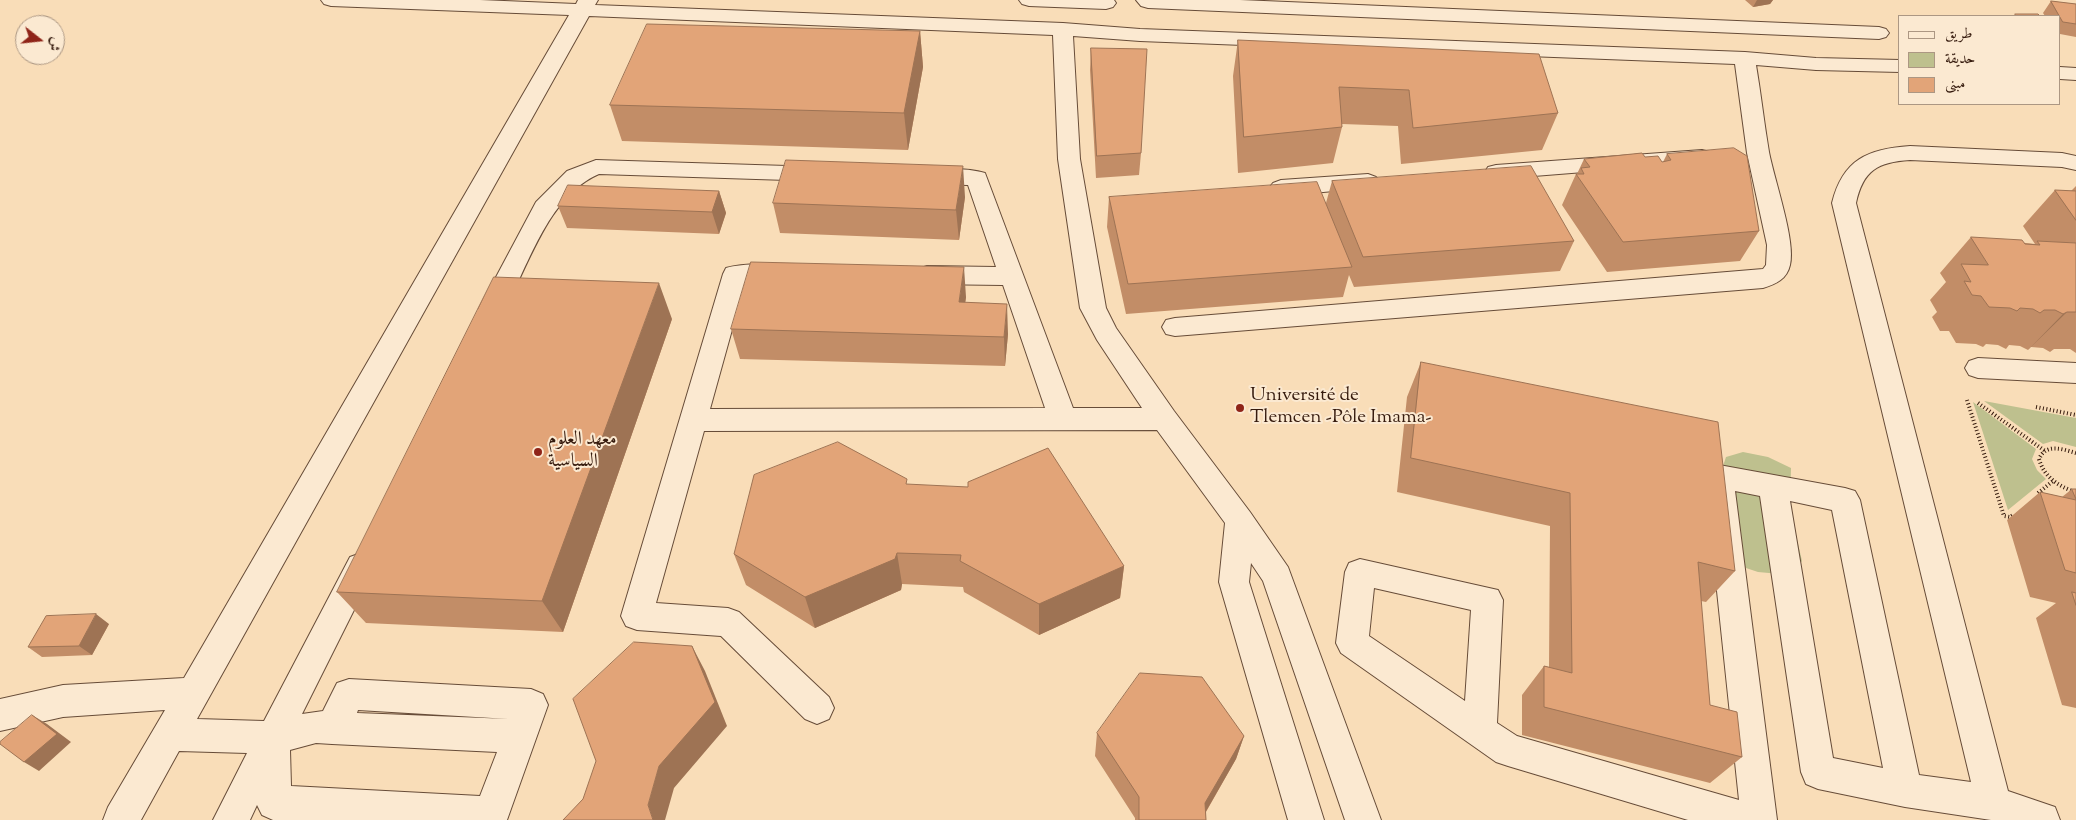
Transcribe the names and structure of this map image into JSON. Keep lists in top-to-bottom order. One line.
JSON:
{"places":["Université de Tlemcen -Pôle Imama-","معهد العلوم السياسية"],"legend":["طريق","حديقة","مبنى"],"north":"right"}
